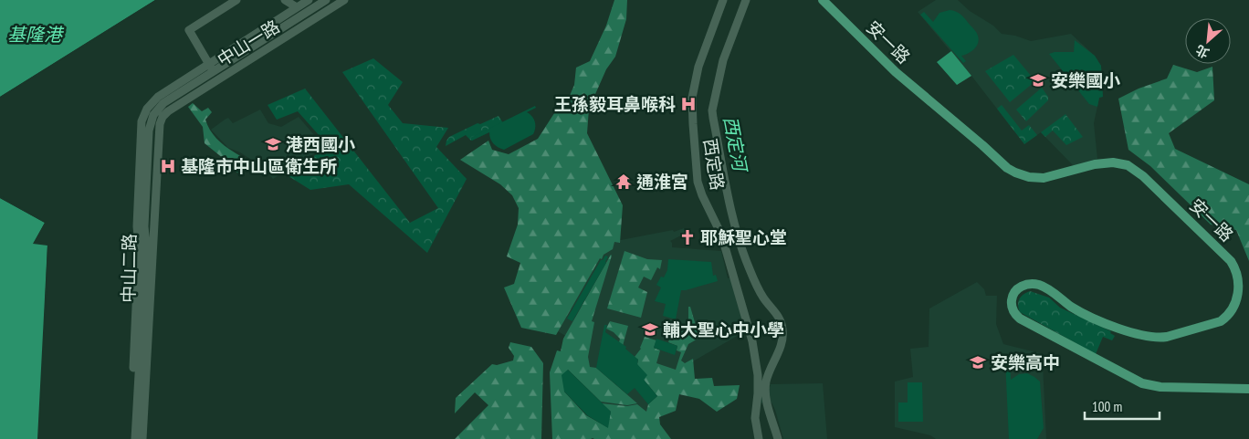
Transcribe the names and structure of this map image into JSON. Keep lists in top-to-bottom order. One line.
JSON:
{"streets":{"main road":["安一路"],"street":["中山一路","西定路","中山二路"]},"crossings":[["中山一路","中山二路"]],"water":["基隆港","西定河"],"places":{"school or university":["安樂國小","港西國小","輔大聖心中小學","安樂高中"],"hospital":["王孫毅耳鼻喉科","基隆市中山區衛生所"],"temple":["通淮宮"],"church":["耶穌聖心堂"]},"scale_bar":"100 m","north":"bottom left"}
